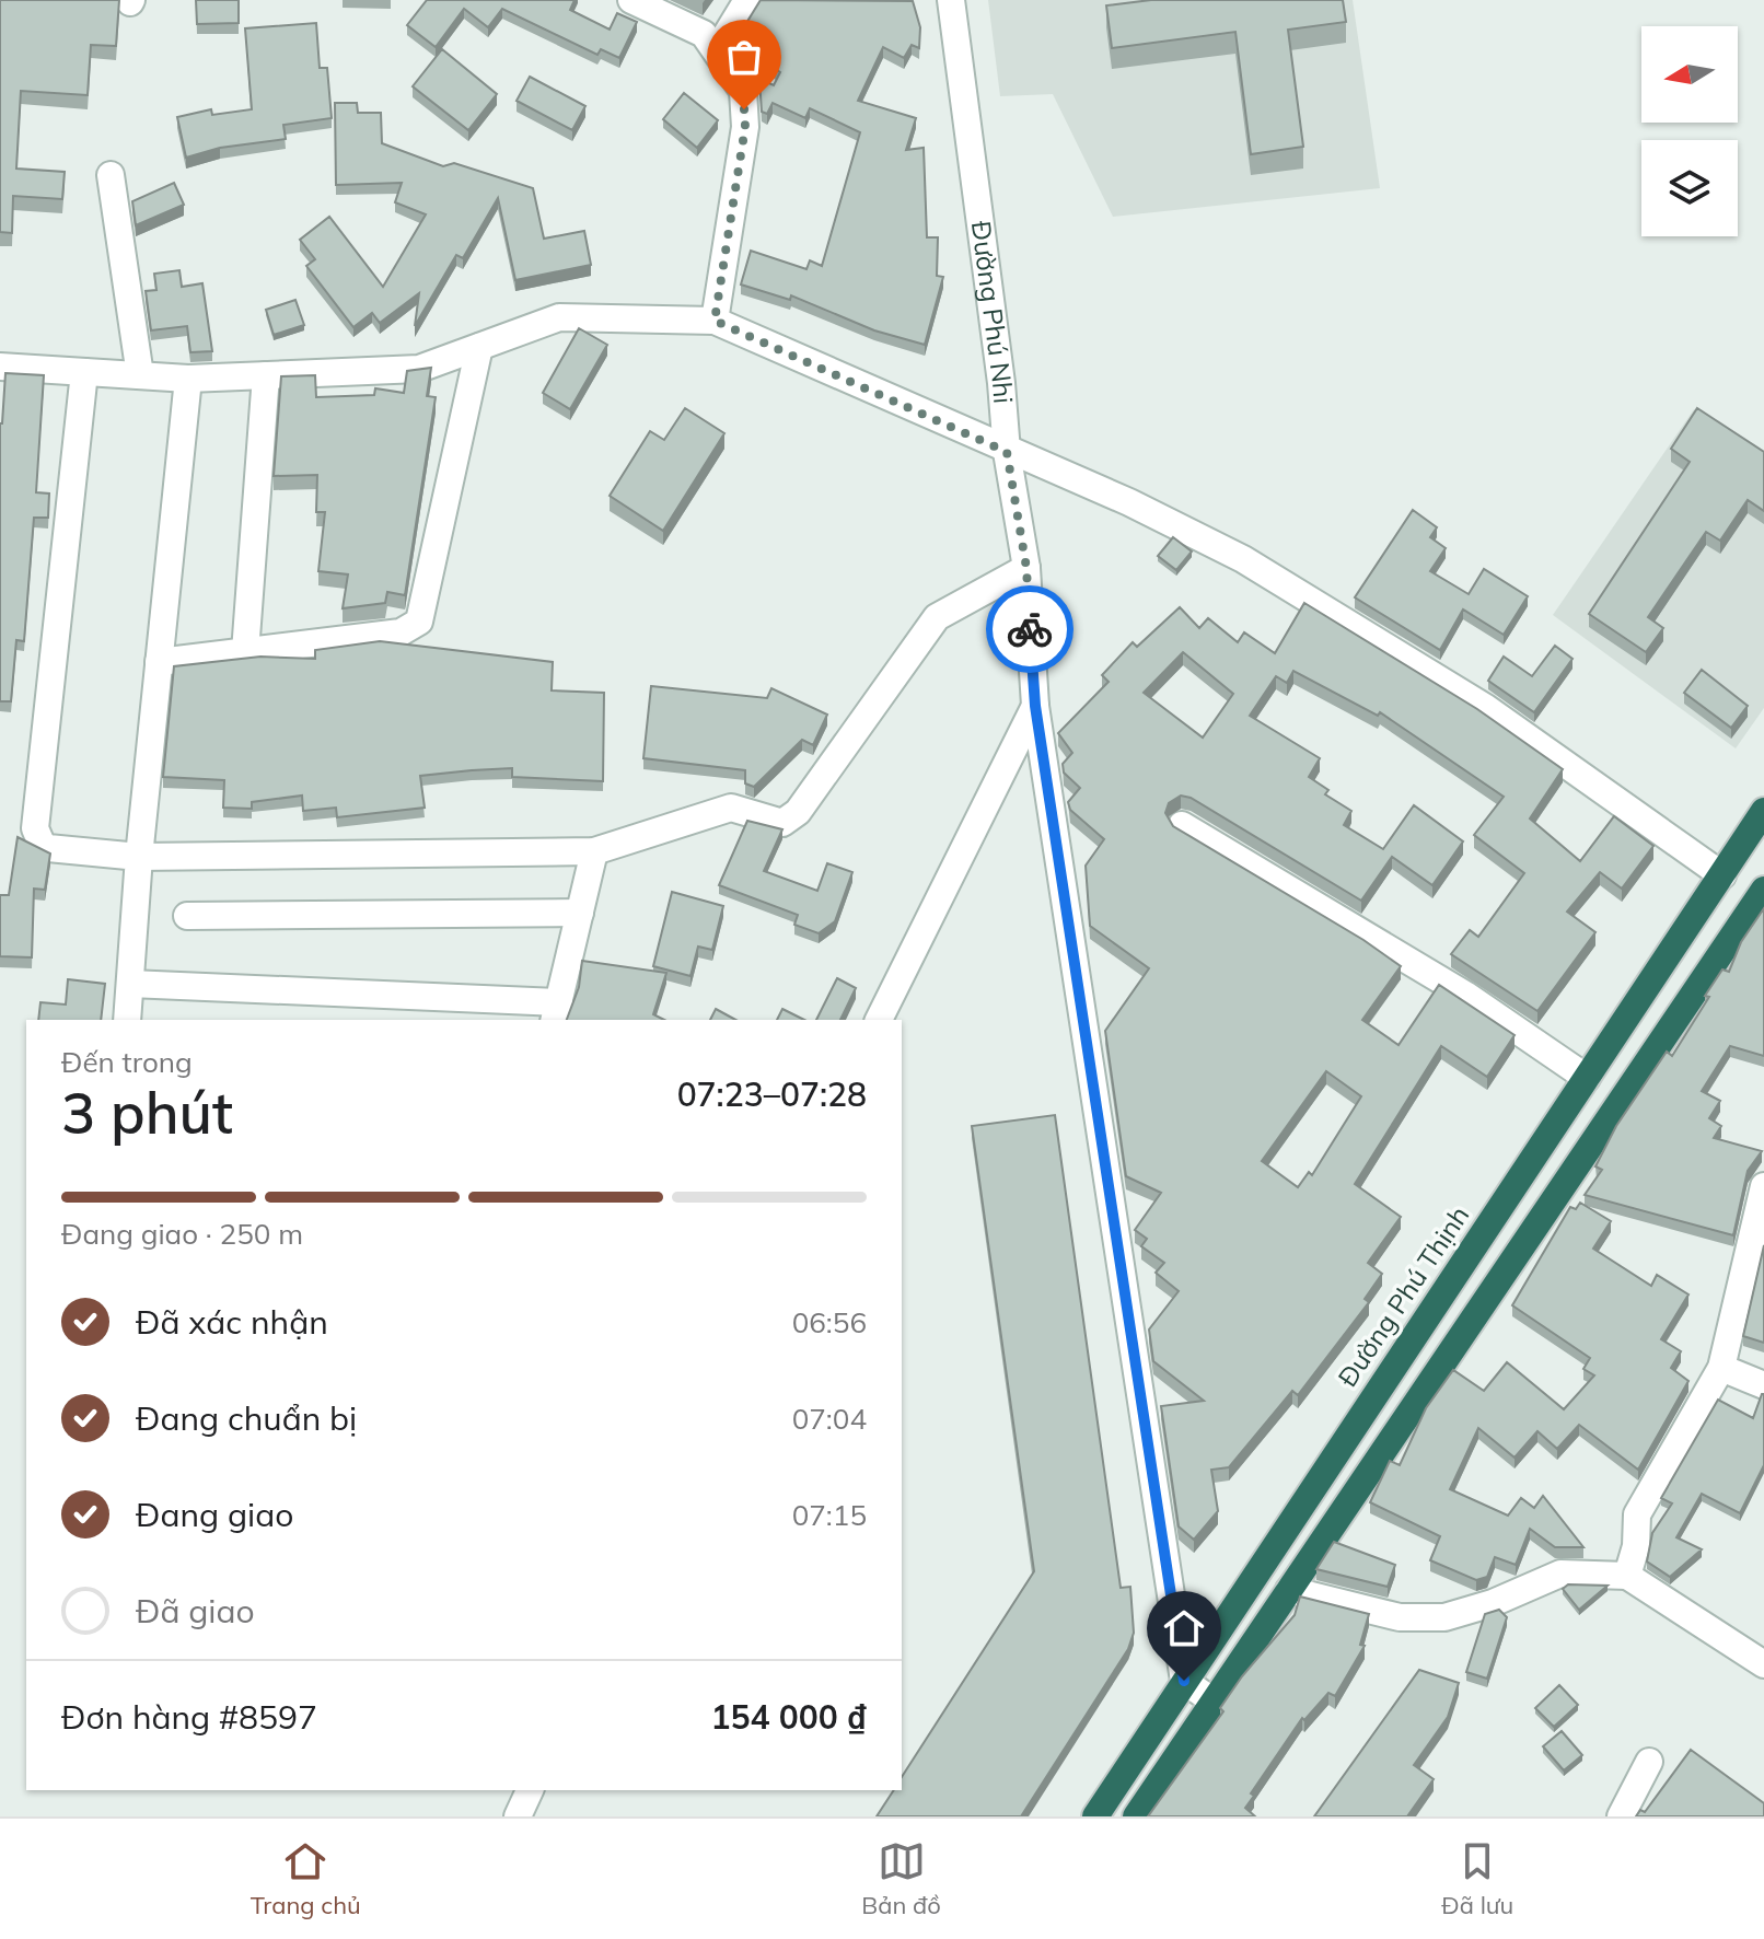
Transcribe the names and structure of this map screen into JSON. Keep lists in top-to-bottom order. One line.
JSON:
{"streets":{"highway":["Đường Phú Thịnh"],"street":["Đường Phú Nhi"]},"crossings":[["Đường Phú Nhi","Đường Phú Thịnh"]],"north":"left","page":{"heading":["3 phút","Đến trong","07:23–07:28"],"panel":["Đơn hàng #8597","154 000 ₫"],"bar":"Đang giao · 250 m","list":[["Đã xác nhận","06:56"],["Đang chuẩn bị","07:04"],["Đang giao","07:15"],"Đã giao"],"tabs":["Trang chủ","Bản đồ","Đã lưu"]}}
